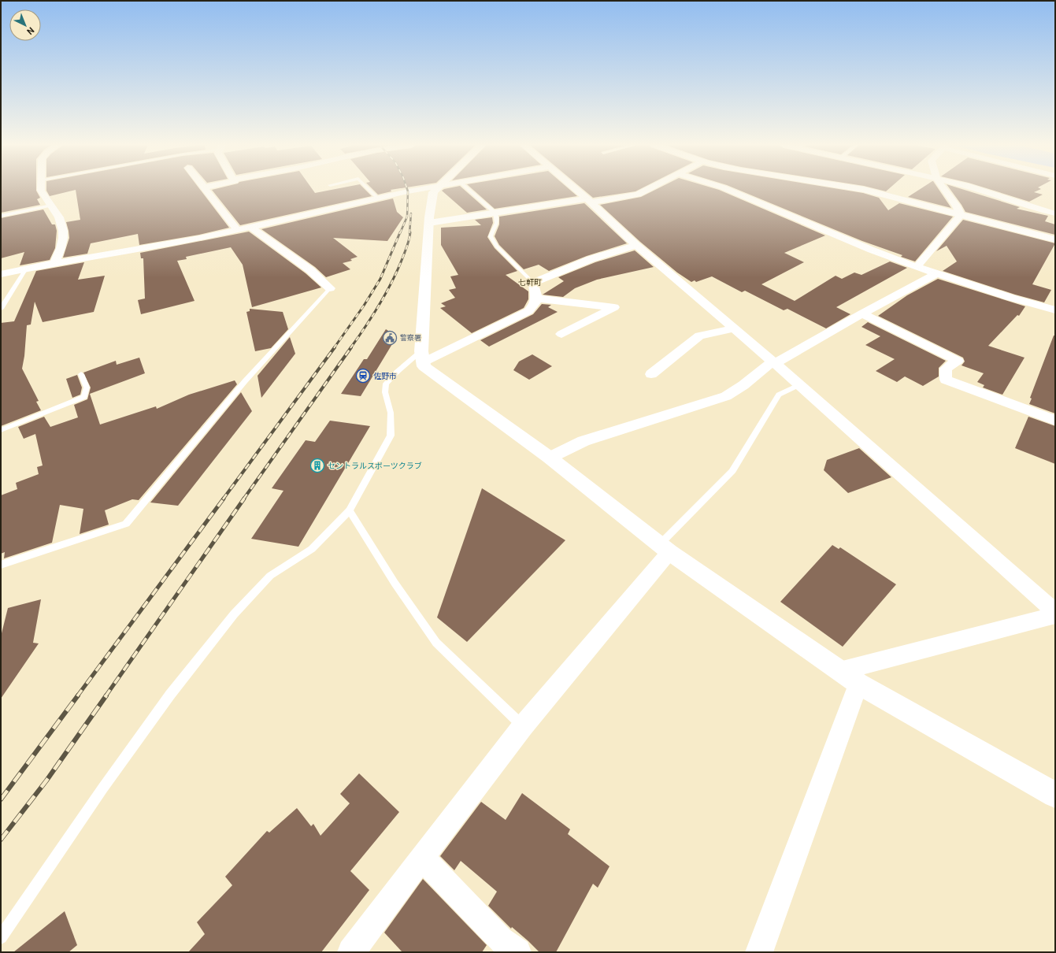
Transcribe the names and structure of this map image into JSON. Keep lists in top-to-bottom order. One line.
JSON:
{"districts":["七軒町"],"places":{"public building":["警察署"],"station":["佐野市"],"building":["セントラルスポーツクラブ"]},"north":"bottom right"}
